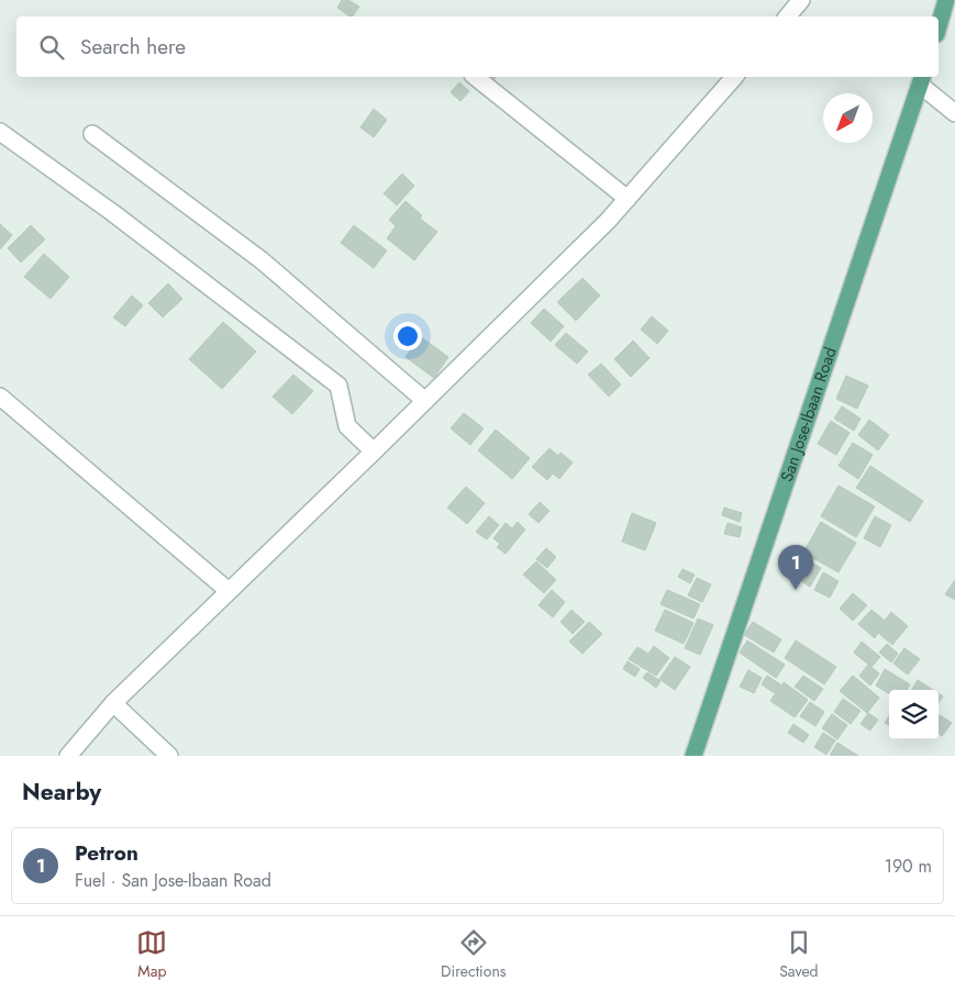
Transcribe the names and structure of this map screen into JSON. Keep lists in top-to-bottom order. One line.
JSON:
{"streets":{"main road":["San Jose-Ibaan Road"]},"north":"bottom left","page":{"search":"Search here","pins":"1","heading":"Nearby","list":[{"mark":"1","name":"Petron","note":"Fuel · San Jose-Ibaan Road","value":"190 m"}],"nav":["Map","Directions","Saved"]}}
